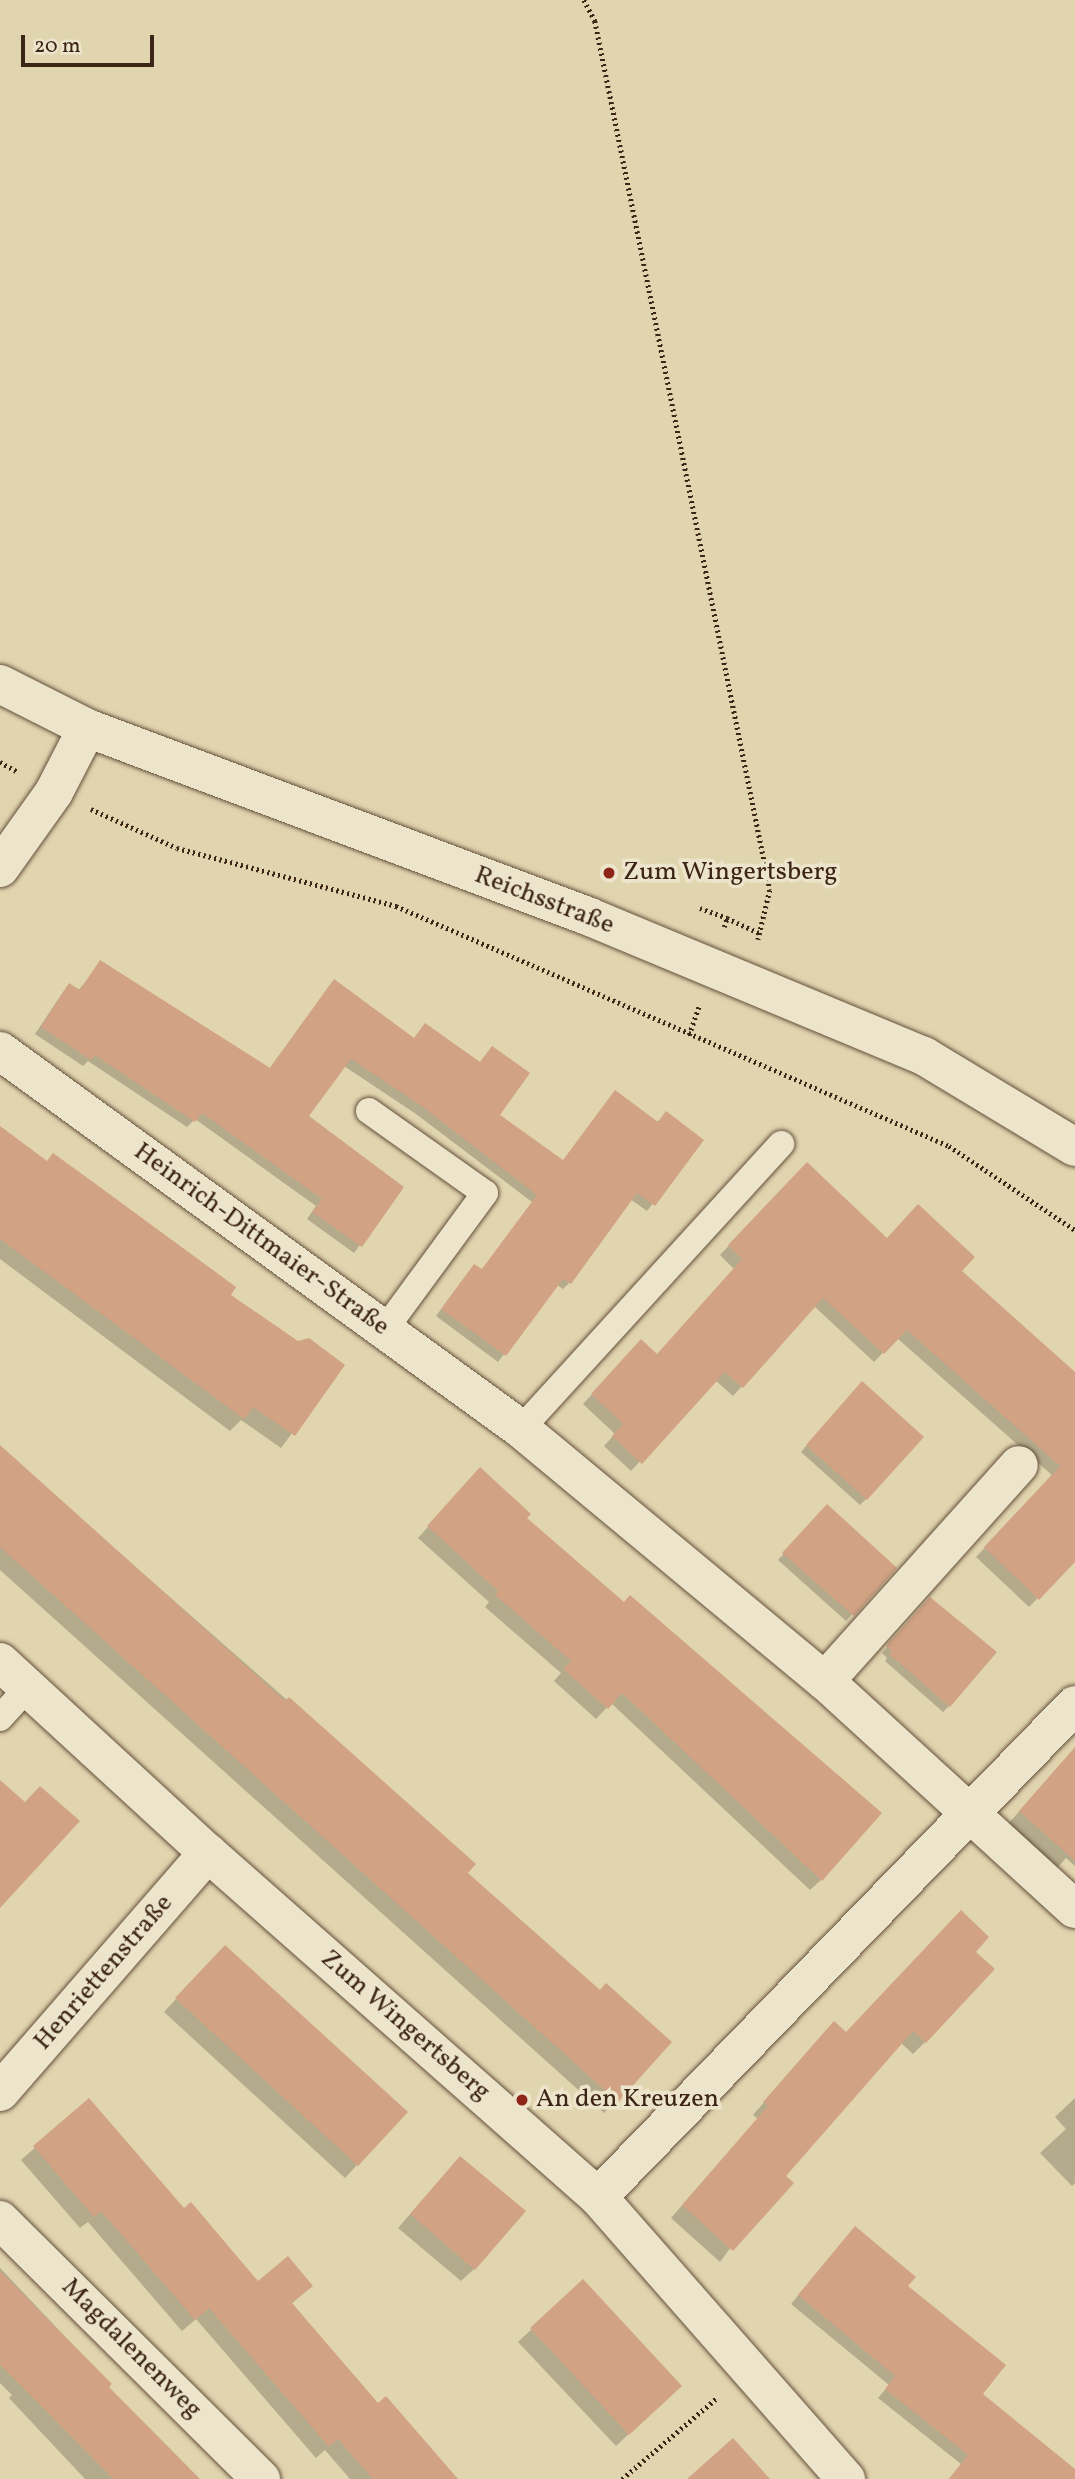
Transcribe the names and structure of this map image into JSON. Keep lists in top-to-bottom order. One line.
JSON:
{"streets":{"street":["Reichsstraße","Heinrich-Dittmaier-Straße","Henriettenstraße","Zum Wingertsberg","Magdalenenweg"]},"crossings":[["Henriettenstraße","Zum Wingertsberg"]],"places":["Zum Wingertsberg","An den Kreuzen"],"scale_bar":"20 m"}
